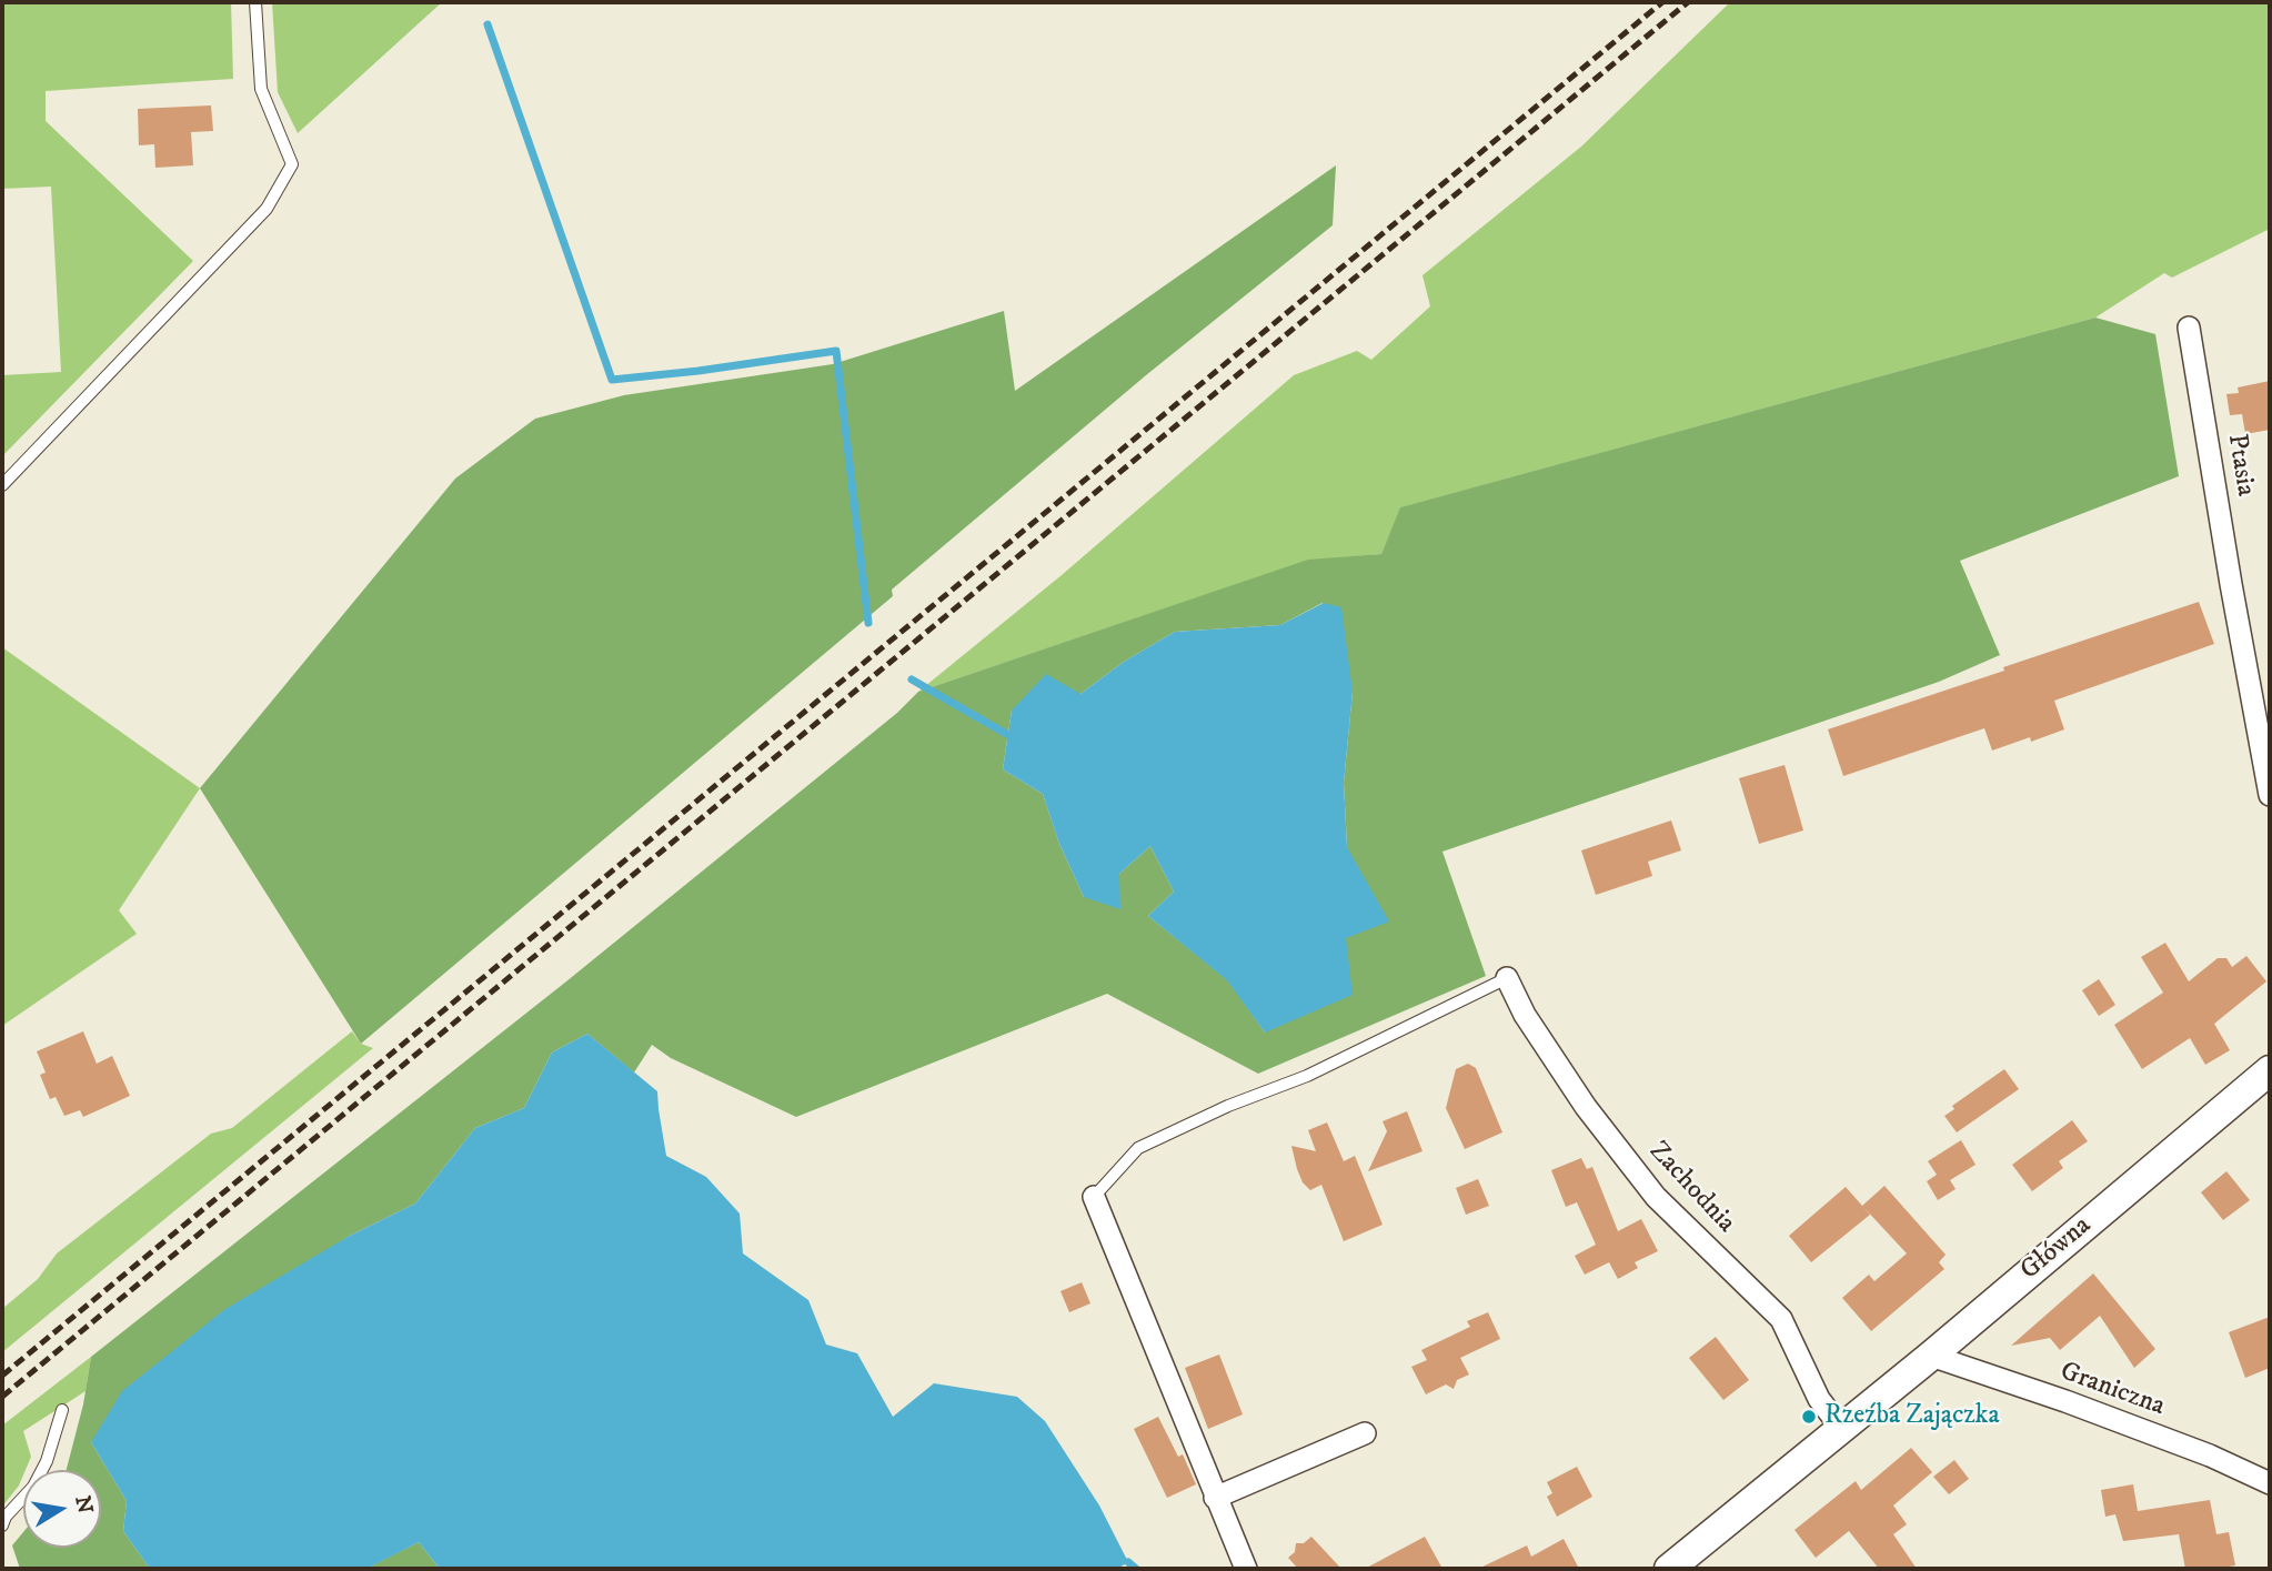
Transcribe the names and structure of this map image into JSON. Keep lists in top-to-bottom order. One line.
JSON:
{"streets":{"main road":["Główna"],"street":["Ptasia","Zachodnia","Graniczna"]},"crossings":[["Zachodnia","Główna"],["Główna","Graniczna"]],"places":["Rzeźba Zajączka"],"north":"right"}
